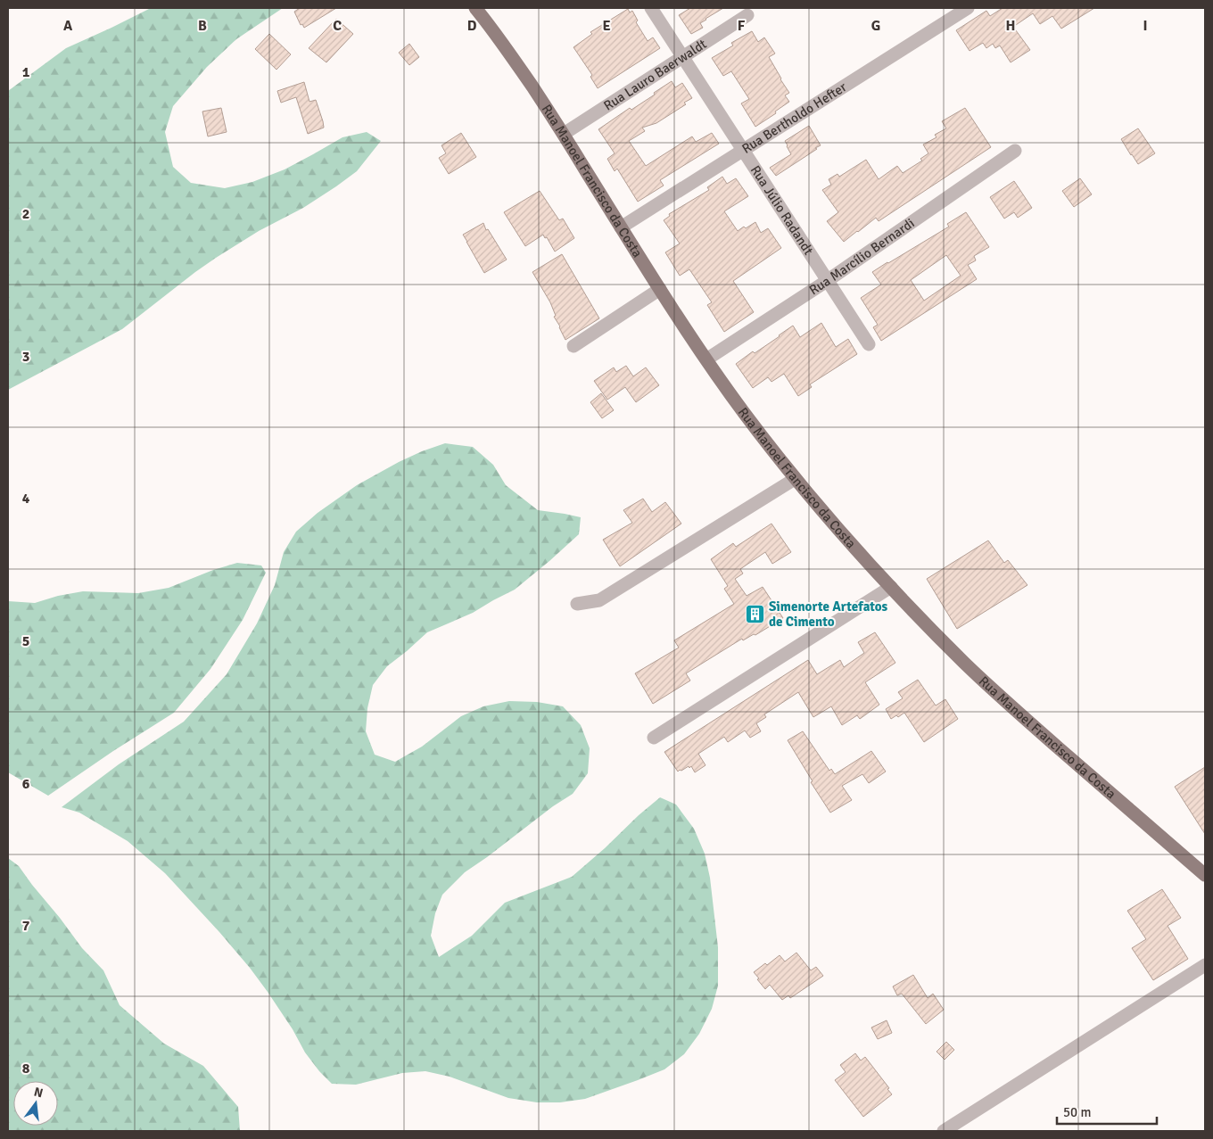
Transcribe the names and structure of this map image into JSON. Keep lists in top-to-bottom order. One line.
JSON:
{"streets":{"main road":["Rua Manoel Francisco da Costa"],"street":["Rua Lauro Baerwaldt","Rua Bertholdo Hefter","Rua Júlio Radandt","Rua Marcílio Bernardi"]},"crossings":[["Rua Lauro Baerwaldt","Rua Manoel Francisco da Costa"],["Rua Lauro Baerwaldt","Rua Júlio Radandt"],["Rua Bertholdo Hefter","Rua Manoel Francisco da Costa"],["Rua Bertholdo Hefter","Rua Júlio Radandt"],["Rua Manoel Francisco da Costa","Rua Marcílio Bernardi"],["Rua Júlio Radandt","Rua Marcílio Bernardi"]],"places":{"building":["Simenorte Artefatos de Cimento"]},"scale_bar":"50 m","north":"top","grid":{"columns":["A","B","C","D","E","F","G","H","I"],"rows":["1","2","3","4","5","6","7","8"]}}
